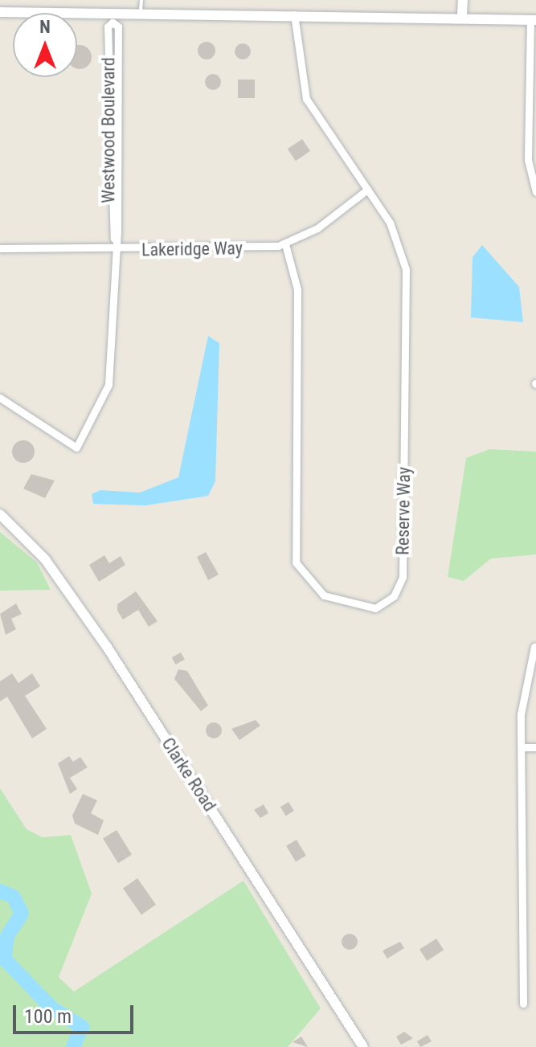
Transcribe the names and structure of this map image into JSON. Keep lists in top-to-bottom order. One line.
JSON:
{"streets":{"street":["Westwood Boulevard","Lakeridge Way","Reserve Way","Clarke Road"]},"crossings":[["Westwood Boulevard","Lakeridge Way"],["Lakeridge Way","Reserve Way"]],"scale_bar":"100 m","north":"top"}
